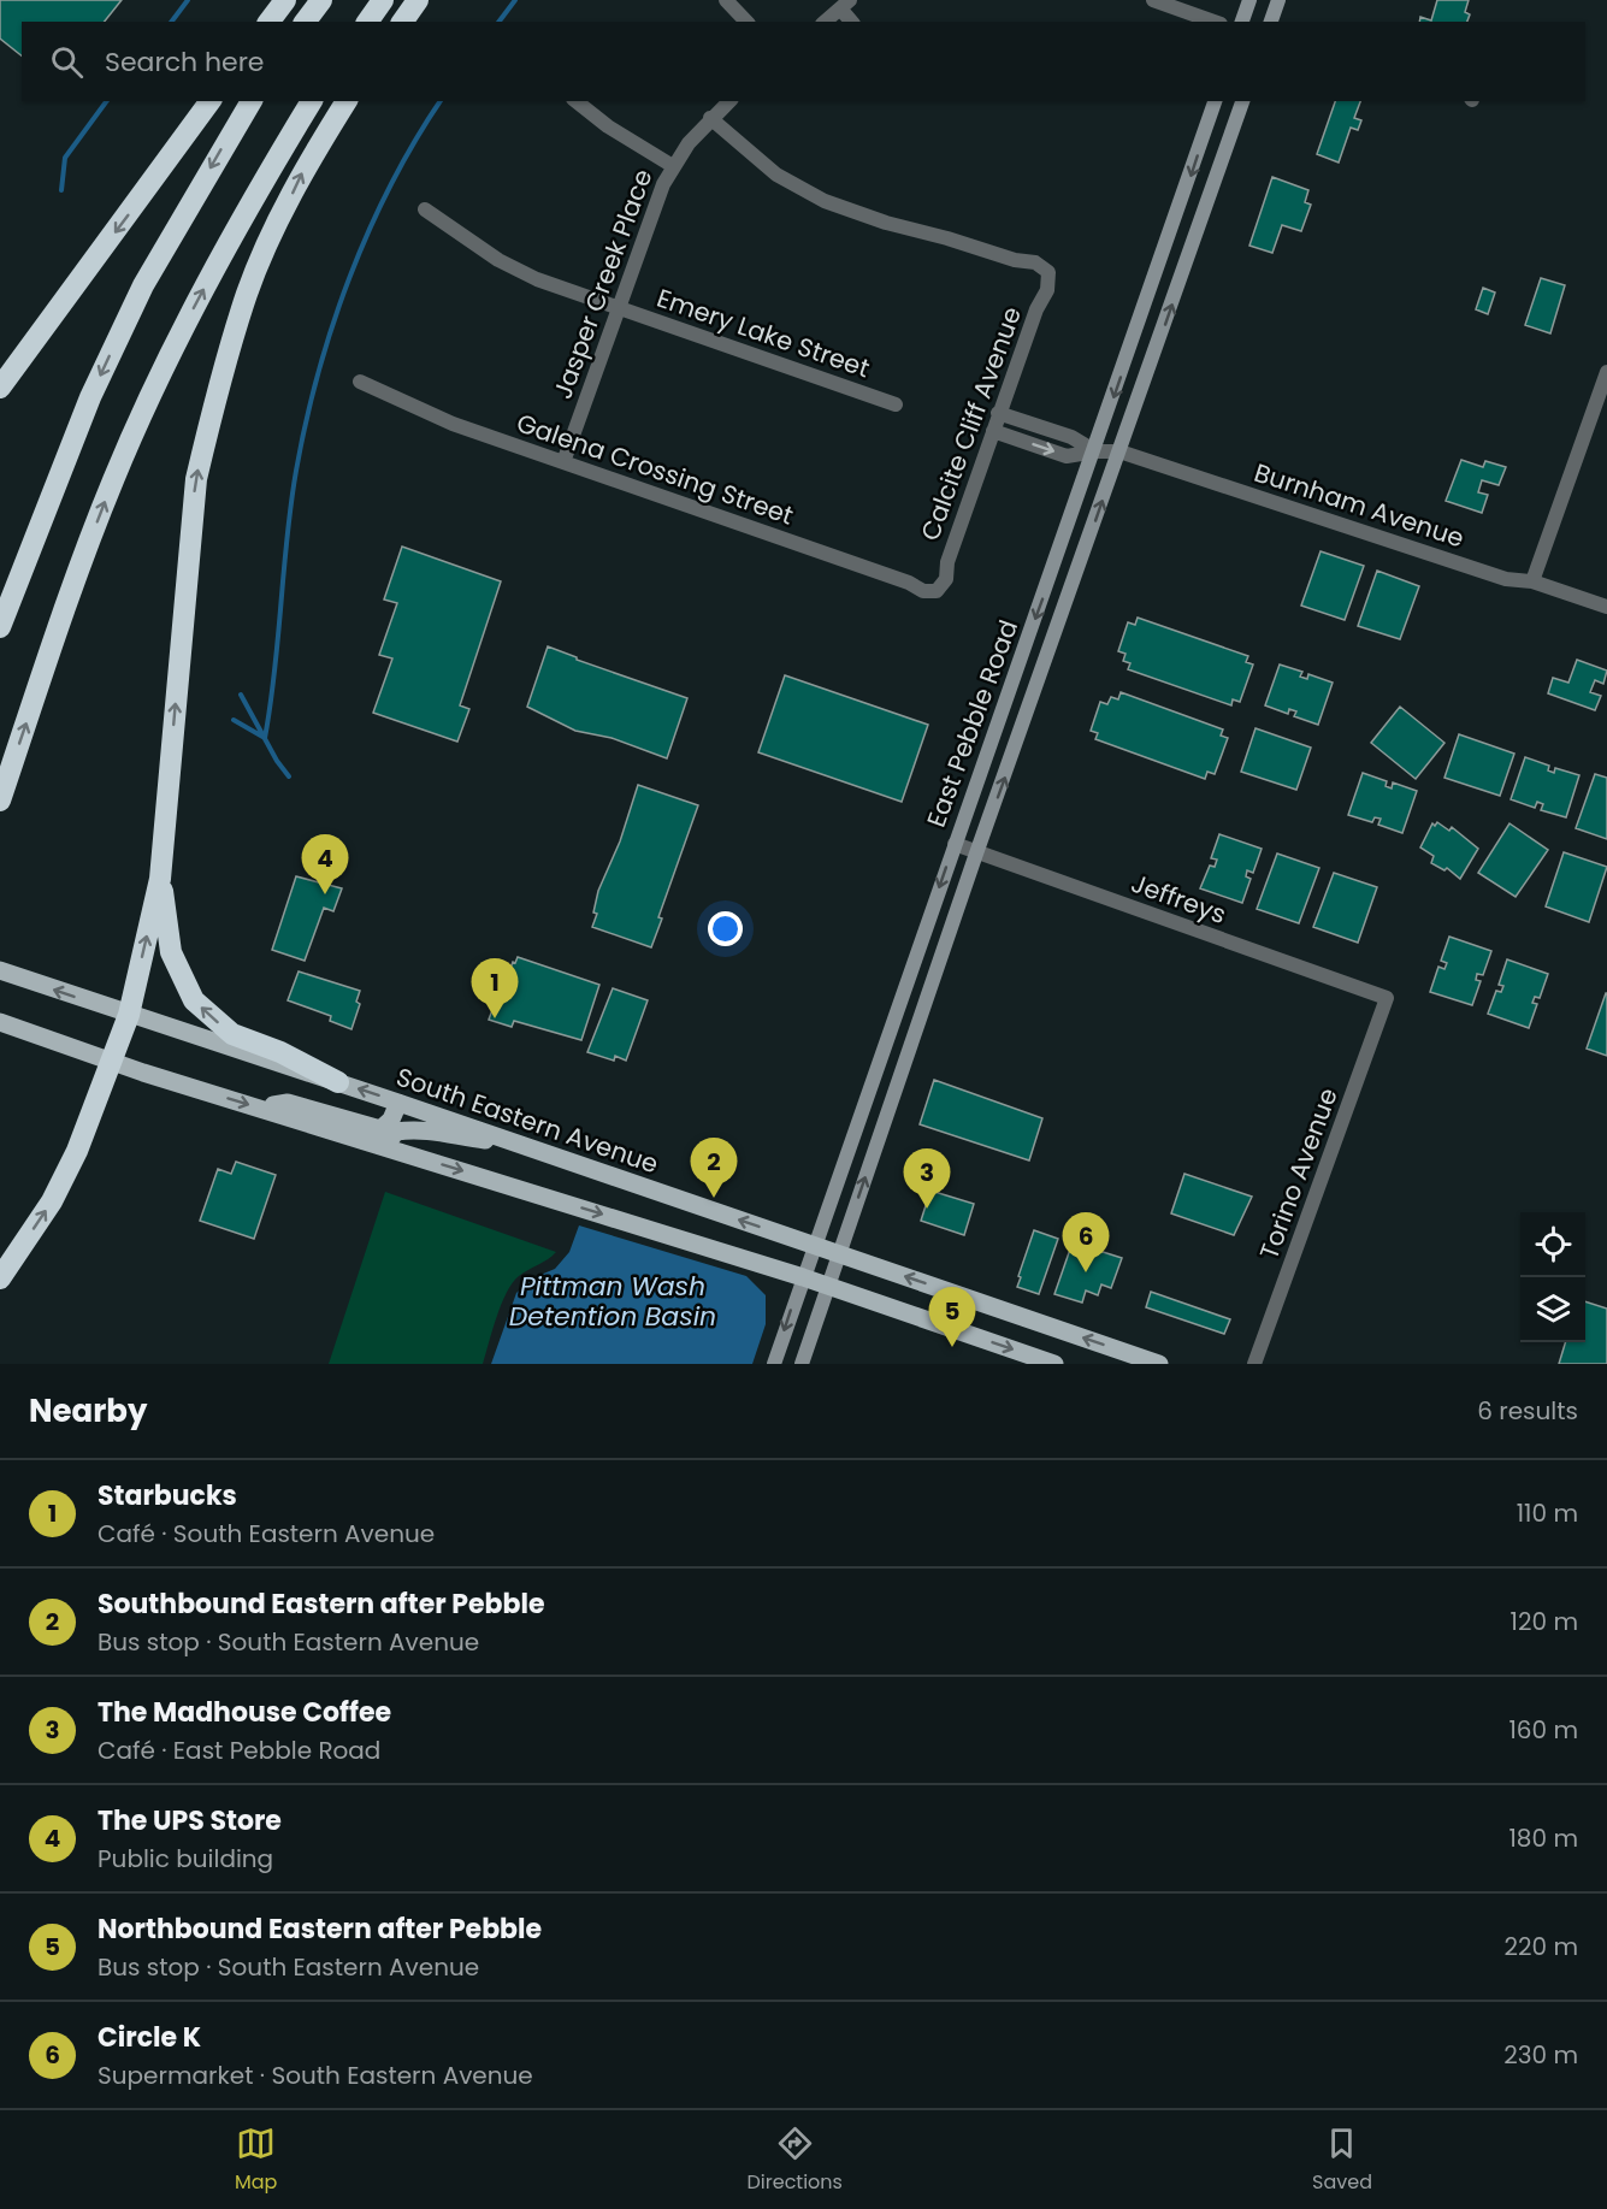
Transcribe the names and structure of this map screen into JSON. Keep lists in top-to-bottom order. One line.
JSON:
{"streets":{"main road":["East Pebble Road","South Eastern Avenue"],"street":["Jasper Creek Place","Emery Lake Street","Calcite Cliff Avenue","Galena Crossing Street","Burnham Avenue","Jeffreys","Torino Avenue"]},"crossings":[["Jasper Creek Place","Emery Lake Street"],["Jasper Creek Place","Calcite Cliff Avenue"],["Jasper Creek Place","Galena Crossing Street"],["Calcite Cliff Avenue","Galena Crossing Street"],["Calcite Cliff Avenue","Burnham Avenue"],["Burnham Avenue","East Pebble Road"],["East Pebble Road","Jeffreys"],["East Pebble Road","South Eastern Avenue"],["Jeffreys","Torino Avenue"]],"water":["Pittman Wash Detention Basin"],"page":{"search":"Search here","pins":["4","1","2","3","6","5"],"heading":["Nearby","6 results"],"list":[{"mark":"1","name":"Starbucks","note":"Café · South Eastern Avenue","value":"110 m"},{"mark":"2","name":"Southbound Eastern after Pebble","note":"Bus stop · South Eastern Avenue","value":"120 m"},{"mark":"3","name":"The Madhouse Coffee","note":"Café · East Pebble Road","value":"160 m"},{"mark":"4","name":"The UPS Store","note":"Public building","value":"180 m"},{"mark":"5","name":"Northbound Eastern after Pebble","note":"Bus stop · South Eastern Avenue","value":"220 m"},{"mark":"6","name":"Circle K","note":"Supermarket · South Eastern Avenue","value":"230 m"}],"nav":["Map","Directions","Saved"]}}
